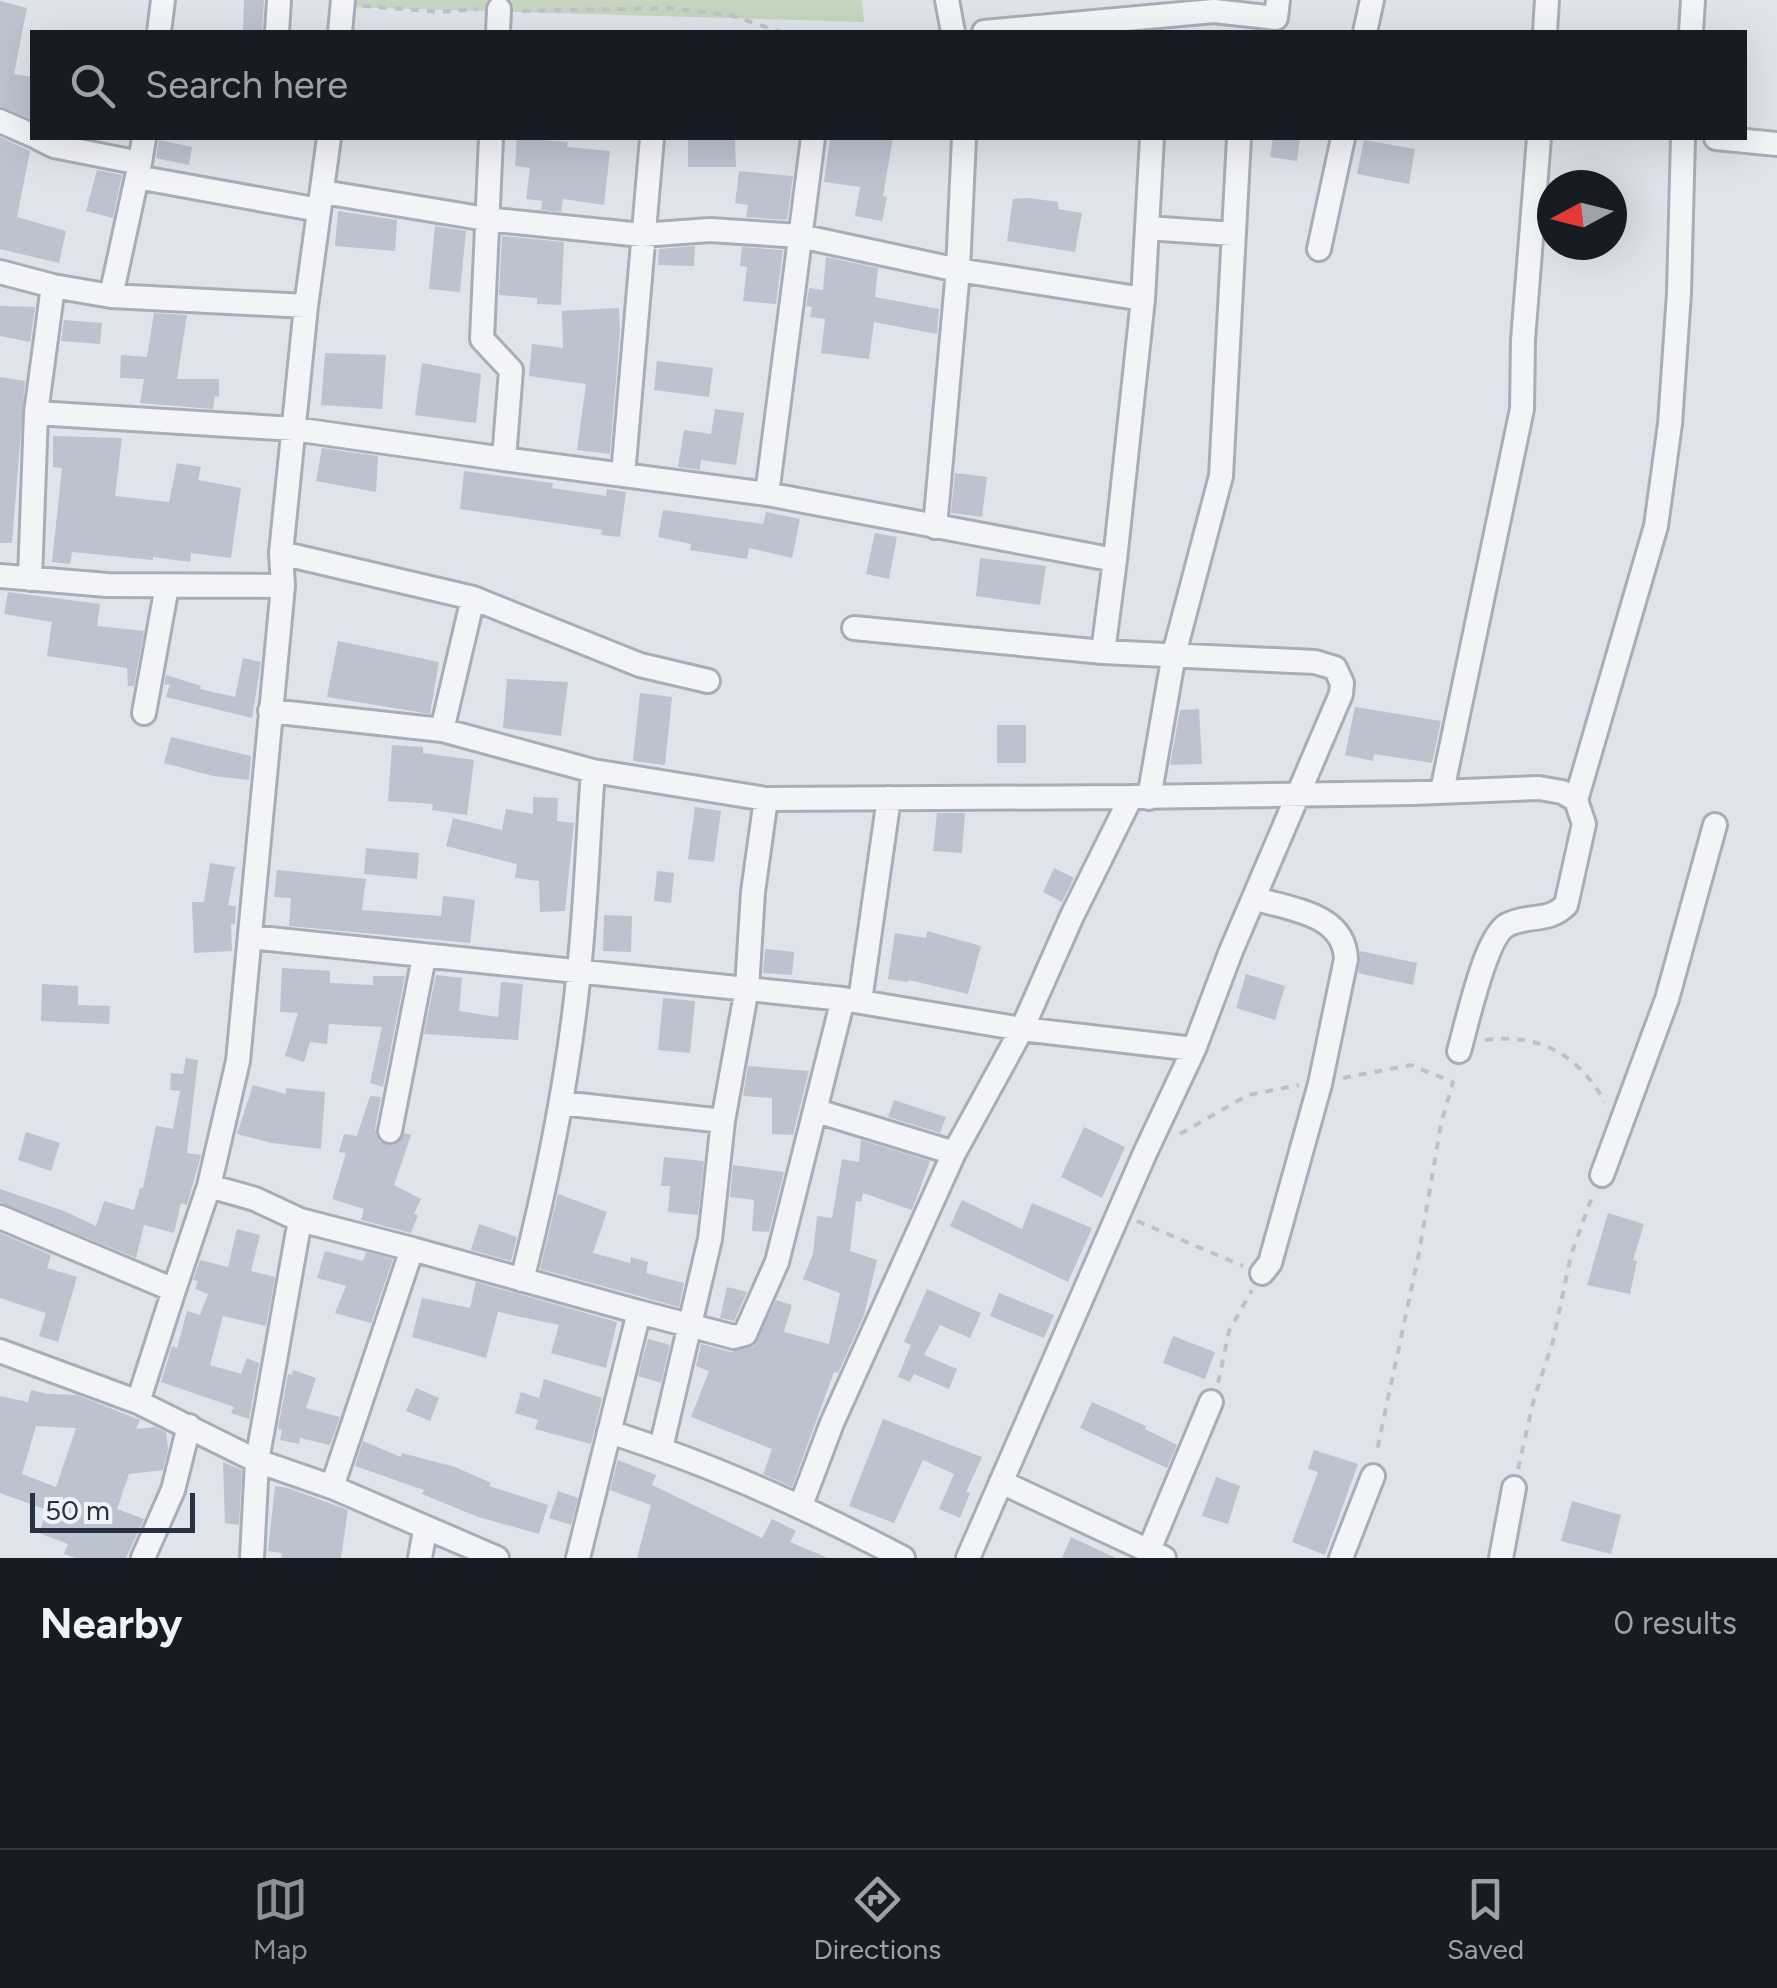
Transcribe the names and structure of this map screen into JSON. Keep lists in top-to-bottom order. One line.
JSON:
{"scale_bar":"50 m","north":"left","page":{"search":"Search here","scale":"50 m","heading":["Nearby","0 results"],"nav":["Map","Directions","Saved"]}}
